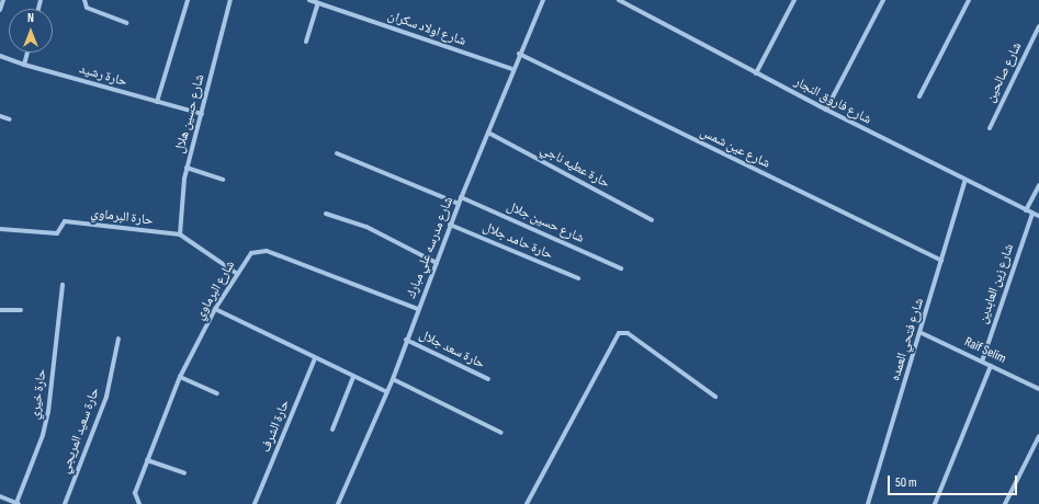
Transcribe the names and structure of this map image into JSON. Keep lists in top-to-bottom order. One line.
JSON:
{"streets":{"street":["شارع اولاد سكران","شارع صالحين","حارة رشيد","شارع فاروق النجار","شارع حسين هلال","شارع عين شمس","حارة عطيه ناجي","حارة البرماوي","شارع حسين جلال","حارة حامد جلال","شارع مدرسه علي مبارك","شارع زين العابدين","شارع البرماوي","شارع فتحي العمده","حارة سعد جلال","Raif Selim","حارة خيري","حارة الشرف","حارة سعيد المريجي"]},"crossings":[["شارع اولاد سكران","شارع مدرسه علي مبارك"],["حارة رشيد","شارع حسين هلال"],["شارع فاروق النجار","شارع زين العابدين"],["شارع فاروق النجار","شارع فتحي العمده"],["شارع حسين هلال","حارة البرماوي"],["شارع عين شمس","شارع مدرسه علي مبارك"],["شارع عين شمس","شارع فتحي العمده"],["حارة عطيه ناجي","شارع مدرسه علي مبارك"],["حارة البرماوي","شارع البرماوي"],["شارع حسين جلال","شارع مدرسه علي مبارك"],["حارة حامد جلال","شارع مدرسه علي مبارك"],["شارع مدرسه علي مبارك","شارع البرماوي"],["شارع مدرسه علي مبارك","حارة سعد جلال"],["شارع زين العابدين","Raif Selim"],["شارع فتحي العمده","Raif Selim"]],"scale_bar":"50 m","north":"top"}
